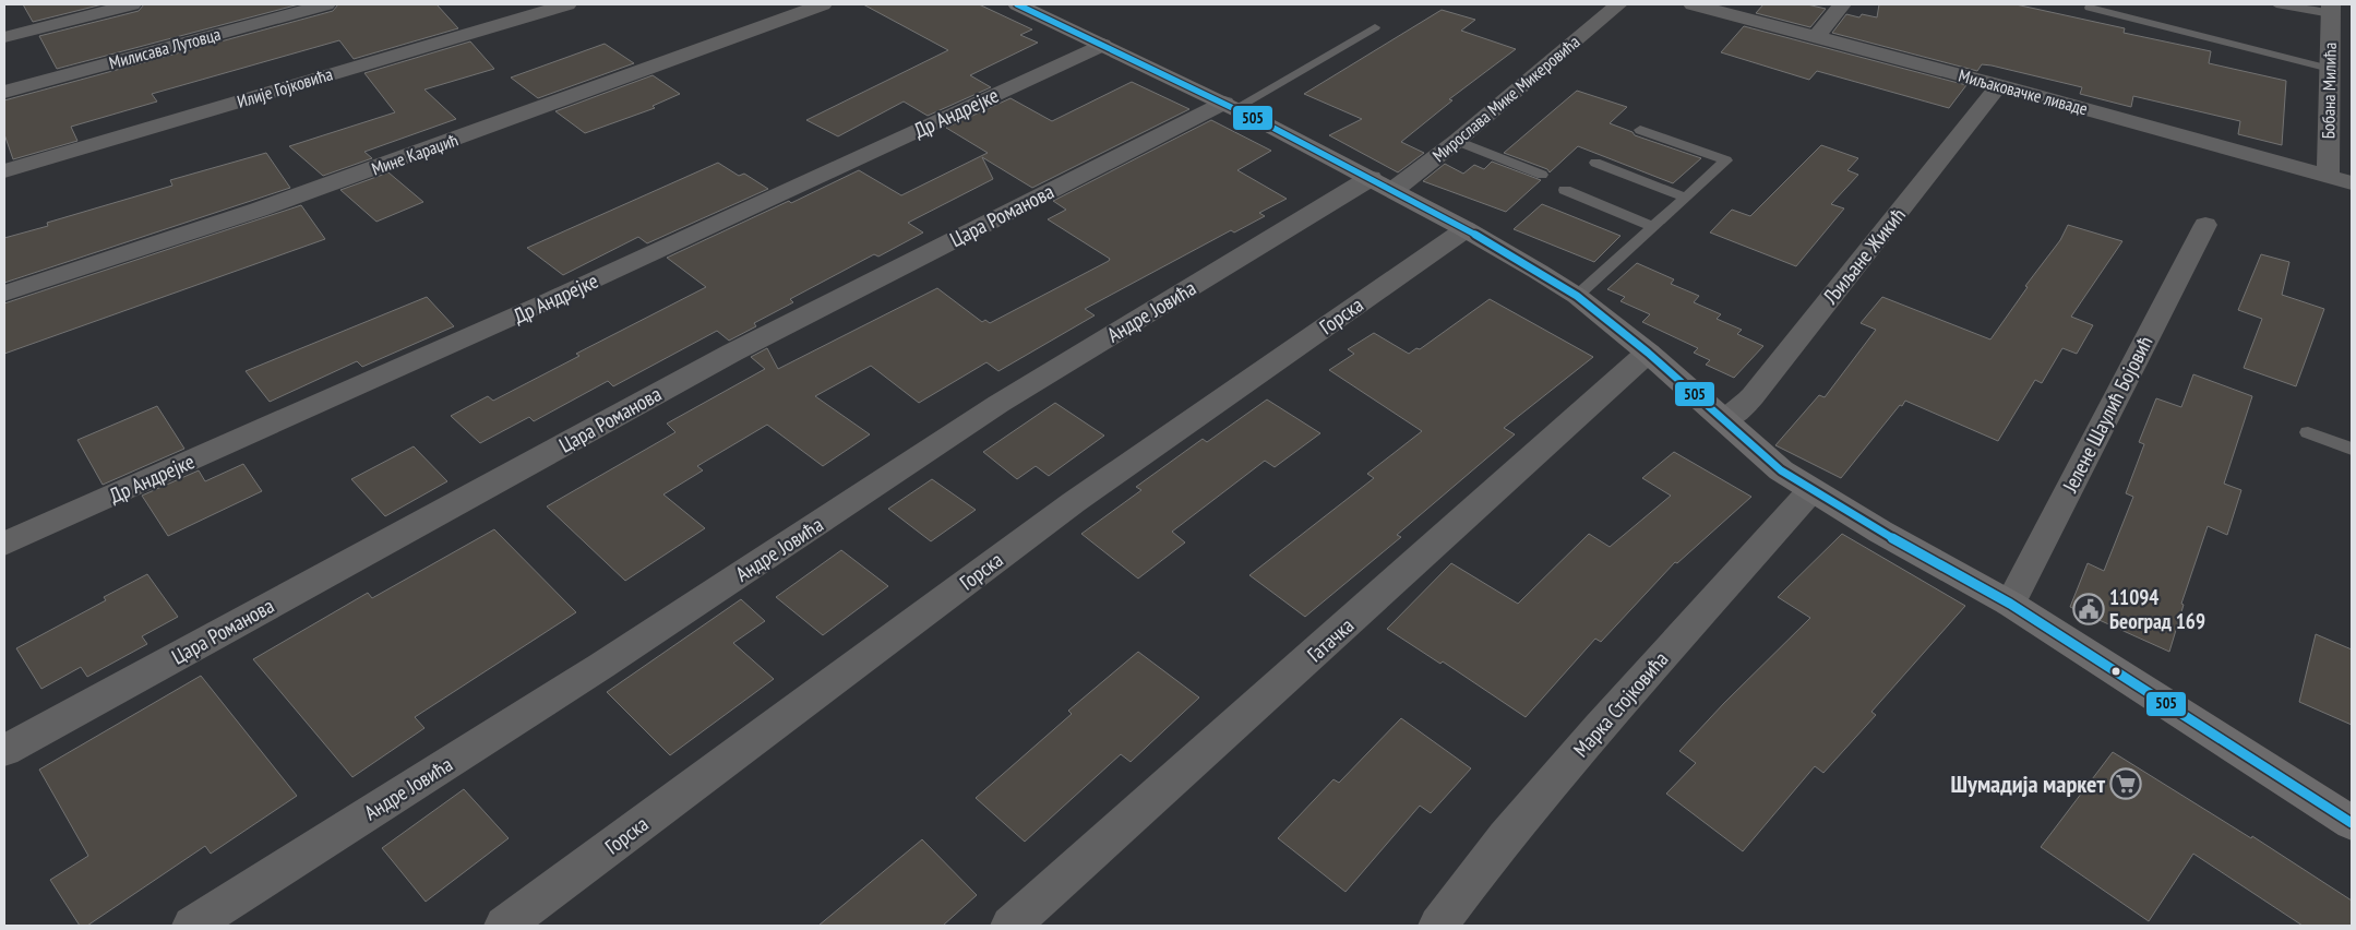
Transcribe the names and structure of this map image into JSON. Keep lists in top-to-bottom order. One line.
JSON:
{"streets":{"street":["Милисава Лутовца","Илије Гојковића","Бобана Милића","Миљаковачке ливаде","Мирослава Мике Микеровића","Др Андрејке","Мине Караџић","Цара Романова","Љиљане Жикић","Андре Јовића","Горска","Јелене Шаулић Бојовић","Гатачка","Марка Стојковића"]},"crossings":[["Бобана Милића","Миљаковачке ливаде"],["Миљаковачке ливаде","Љиљане Жикић"],["Мирослава Мике Микеровића","Андре Јовића"]],"places":{"public building":["11094 Београд 169"],"supermarket":["Шумадија маркет"]},"lines":["transit line 505"]}
